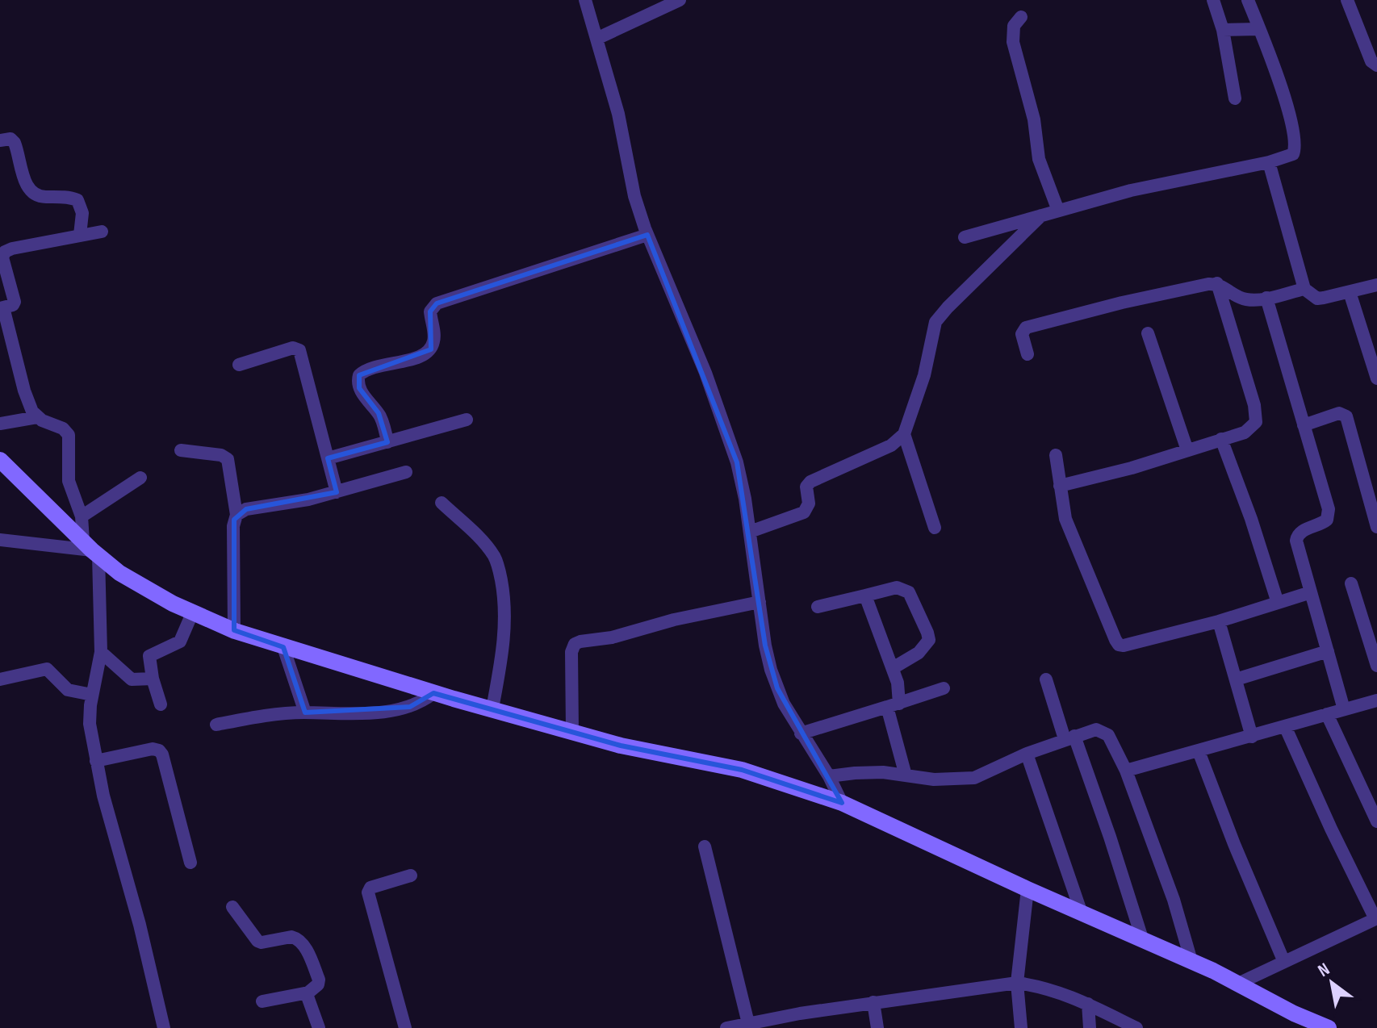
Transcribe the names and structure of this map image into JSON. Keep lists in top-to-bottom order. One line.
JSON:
{"north":"top left"}
